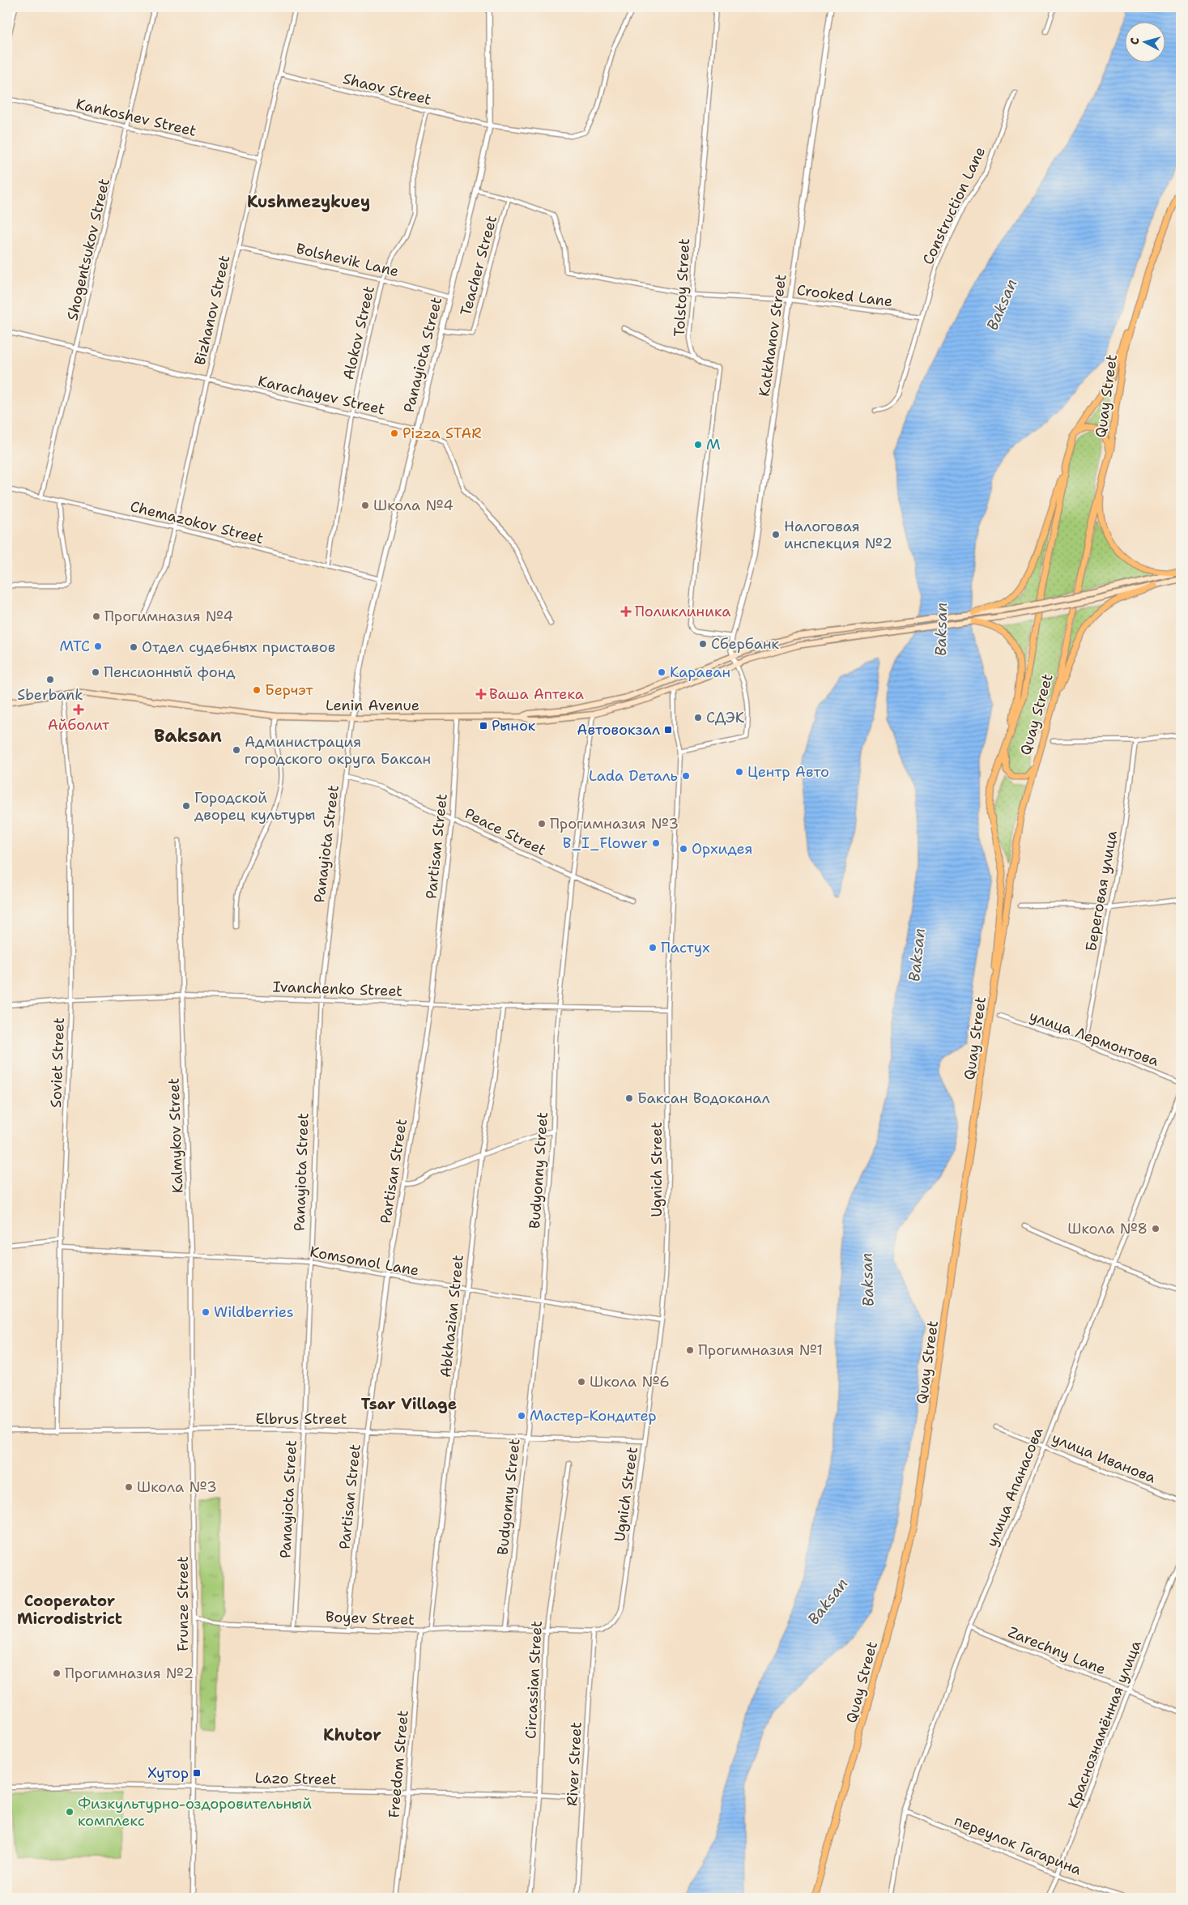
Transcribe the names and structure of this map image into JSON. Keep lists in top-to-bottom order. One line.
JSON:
{"streets":{"main road":["Quay Street","Lenin Avenue"],"street":["Shaov Street","Kankoshev Street","Construction Lane","Shogentsukov Street","Bolshevik Lane","Teacher Street","Tolstoy Street","Crooked Lane","Bizhanov Street","Alokov Street","Katkhanov Street","Panayiota Street","Karachayev Street","Chemazokov Street","Peace Street","Partisan Street","Береговая улица","Ivanchenko Street","улица Лермонтова","Soviet Street","Kalmykov Street","Ugnich Street","Budyonny Street","Komsomol Lane","Abkhazian Street","Elbrus Street","улица Иванова","улица Апанасова","Frunze Street","Boyev Street","Zarechny Lane","Circassian Street","Краснознамённая улица","Freedom Street","River Street","Lazo Street","переулок Гагарина"]},"crossings":[["Shaov Street","Bizhanov Street"],["Shaov Street","Alokov Street"],["Shaov Street","Panayiota Street"],["Kankoshev Street","Shogentsukov Street"],["Kankoshev Street","Bizhanov Street"],["Construction Lane","Crooked Lane"],["Shogentsukov Street","Karachayev Street"],["Shogentsukov Street","Chemazokov Street"],["Bolshevik Lane","Bizhanov Street"],["Bolshevik Lane","Alokov Street"],["Bolshevik Lane","Panayiota Street"],["Teacher Street","Crooked Lane"],["Teacher Street","Panayiota Street"],["Tolstoy Street","Crooked Lane"],["Crooked Lane","Katkhanov Street"],["Crooked Lane","Panayiota Street"],["Bizhanov Street","Karachayev Street"],["Bizhanov Street","Chemazokov Street"],["Alokov Street","Karachayev Street"],["Alokov Street","Chemazokov Street"],["Katkhanov Street","Lenin Avenue"],["Panayiota Street","Karachayev Street"],["Panayiota Street","Chemazokov Street"],["Panayiota Street","Lenin Avenue"],["Panayiota Street","Peace Street"],["Panayiota Street","Ivanchenko Street"],["Panayiota Street","Komsomol Lane"],["Panayiota Street","Elbrus Street"],["Panayiota Street","Boyev Street"],["Lenin Avenue","Partisan Street"],["Lenin Avenue","Soviet Street"],["Lenin Avenue","Ugnich Street"],["Lenin Avenue","Budyonny Street"],["Peace Street","Partisan Street"],["Peace Street","Budyonny Street"],["Partisan Street","Ivanchenko Street"],["Partisan Street","Komsomol Lane"],["Partisan Street","Elbrus Street"],["Partisan Street","Boyev Street"],["Береговая улица","улица Лермонтова"],["Ivanchenko Street","Soviet Street"],["Ivanchenko Street","Kalmykov Street"],["Ivanchenko Street","Ugnich Street"],["Ivanchenko Street","Budyonny Street"],["Ivanchenko Street","Abkhazian Street"],["Soviet Street","Komsomol Lane"],["Soviet Street","Elbrus Street"],["Kalmykov Street","Komsomol Lane"],["Kalmykov Street","Elbrus Street"],["Kalmykov Street","Frunze Street"],["Ugnich Street","Komsomol Lane"],["Ugnich Street","Elbrus Street"],["Ugnich Street","Boyev Street"],["Ugnich Street","River Street"],["Budyonny Street","Komsomol Lane"],["Budyonny Street","Elbrus Street"],["Budyonny Street","Boyev Street"],["Komsomol Lane","Abkhazian Street"],["Abkhazian Street","Elbrus Street"],["Abkhazian Street","Boyev Street"],["Elbrus Street","Frunze Street"],["улица Иванова","улица Апанасова"],["улица Апанасова","Zarechny Lane"],["улица Апанасова","переулок Гагарина"],["Frunze Street","Boyev Street"],["Frunze Street","Lazo Street"],["Boyev Street","Circassian Street"],["Boyev Street","Freedom Street"],["Boyev Street","River Street"],["Zarechny Lane","Краснознамённая улица"],["Circassian Street","Lazo Street"],["Краснознамённая улица","переулок Гагарина"],["Freedom Street","Lazo Street"],["River Street","Lazo Street"]],"districts":["Kushmezykuey","Baksan","Tsar Village","Cooperator Microdistrict","Khutor"],"water":["Baksan"],"places":{"other":["Pizza STAR","М","Школа №4","Налоговая инспекция №2","Прогимназия №4","Сбербанк","МТС","Отдел судебных приставов","Пенсионный фонд","Караван","Sberbank","Берчэт","СДЭК","Администрация городского округа Баксан","Центр Авто","Lada Dеталь","Городской дворец культуры","Прогимназия №3","B_I_Flower","Орхидея","Пастух","Баксан Водоканал","Школа №8","Wildberries","Прогимназия №1","Школа №6","Мастер-Кондитер","Школа №3","Прогимназия №2","Физкультурно-оздоровительный комплекс"],"health":["Поликлиника","Ваша Аптека","Айболит"],"transit":["Рынок","Автовокзал","Хутор"]},"north":"left"}
